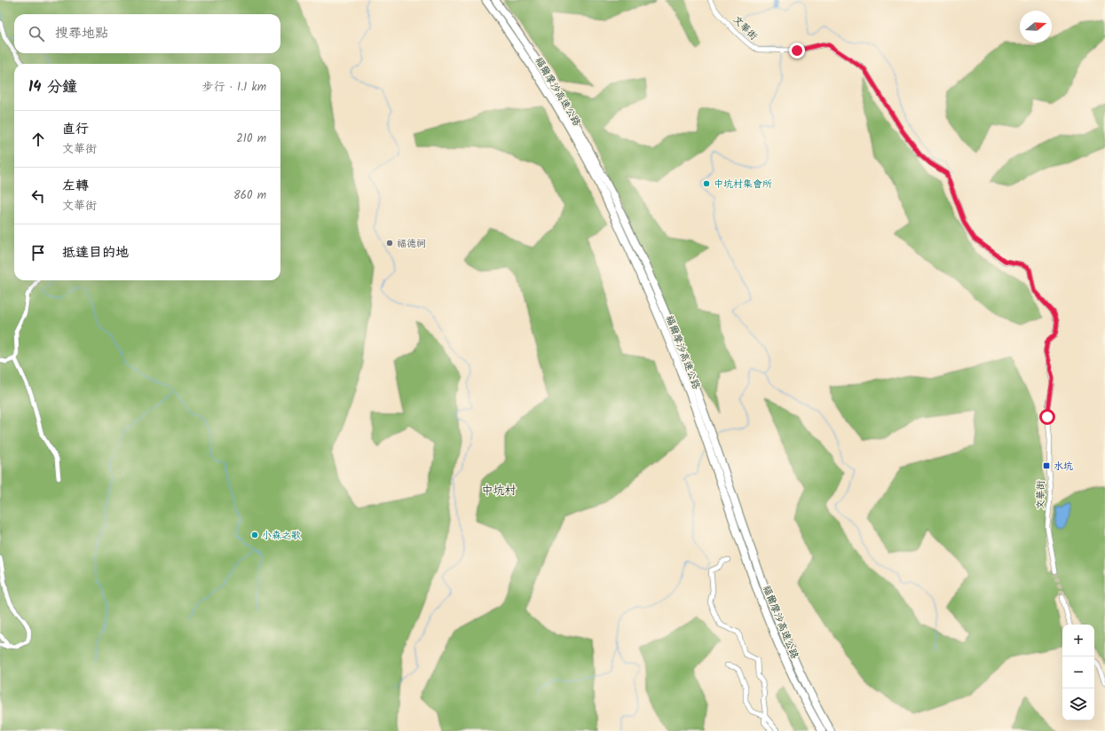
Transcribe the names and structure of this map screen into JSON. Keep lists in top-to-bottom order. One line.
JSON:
{"streets":{"highway":["福爾摩沙高速公路"],"street":["文華街"]},"districts":["中坑村"],"places":{"other":["中坑村集會所","福德祠","小森之歌"],"transit":["水坑"]},"north":"right","page":{"search":"搜尋地點","heading":["14 分鐘","步行 · 1.1 km"],"list":[["直行","文華街","210 m"],["左轉","文華街","860 m"],"抵達目的地"],"map_buttons":["+","−"]}}
